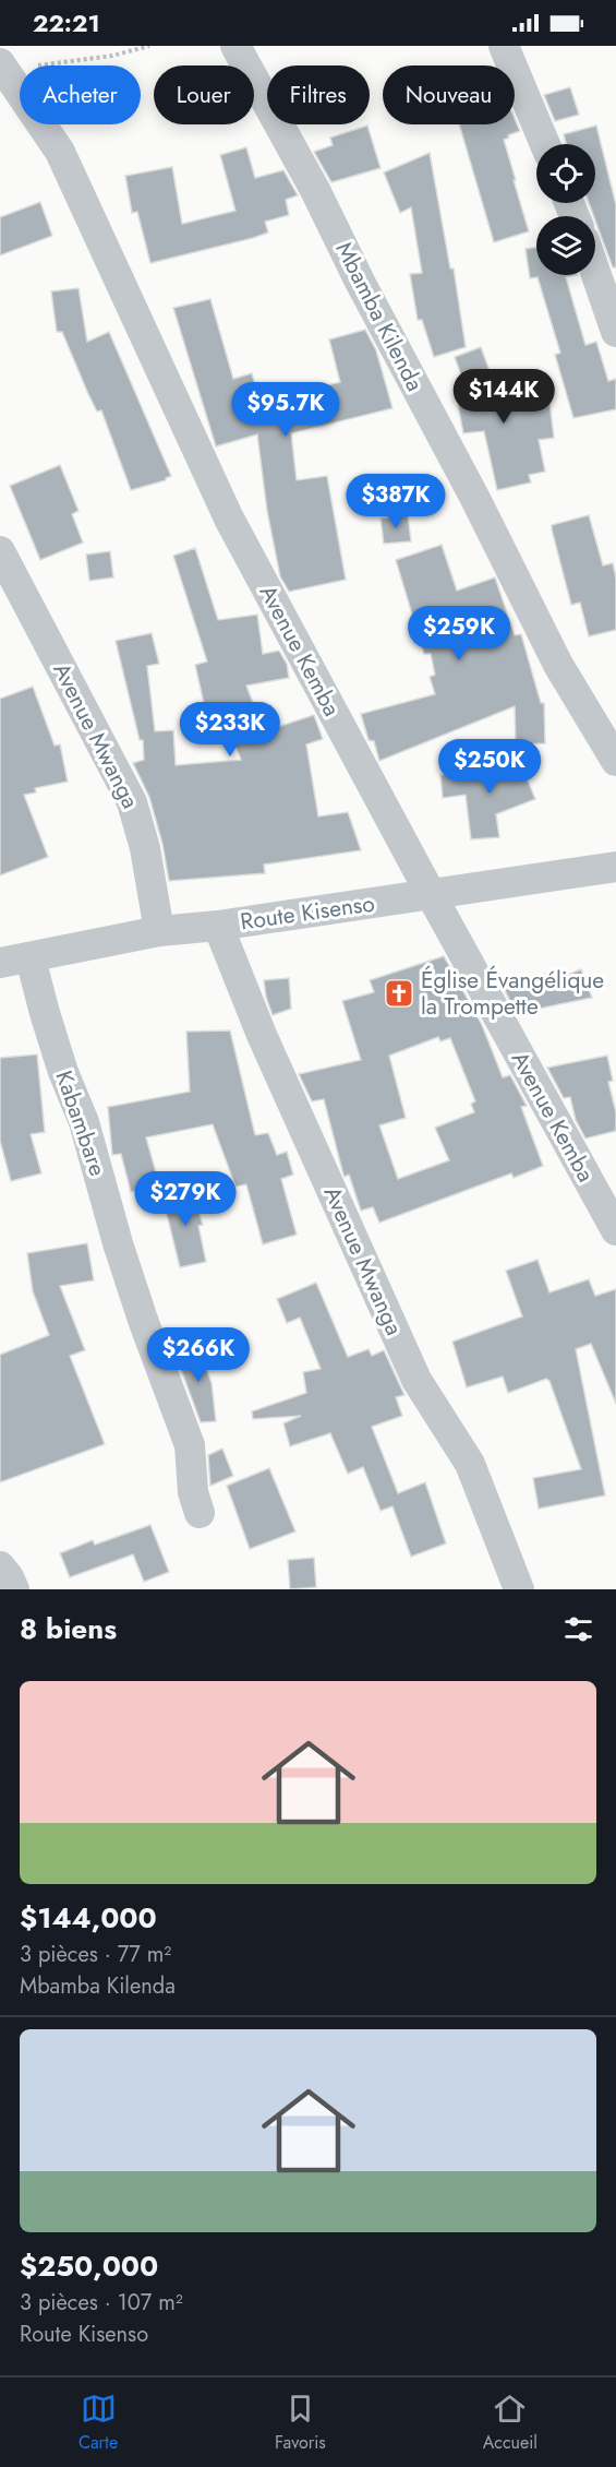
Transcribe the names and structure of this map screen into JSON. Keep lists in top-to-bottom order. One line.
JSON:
{"streets":{"street":["Mbamba Kilenda","Avenue Kemba","Avenue Mwanga","Route Kisenso","Kabambare"]},"crossings":[["Avenue Kemba","Route Kisenso"],["Avenue Mwanga","Route Kisenso"],["Route Kisenso","Kabambare"]],"places":{"church":["Église Évangélique la Trompette"]},"page":{"status":"22:21","chip":["Acheter","Louer","Filtres","Nouveau"],"price":["$144K","$95.7K","$387K","$259K","$233K","$250K","$279K","$266K"],"heading":"8 biens","list":[{"name":"$144,000","note":"3 pièces · 77 m² · Mbamba Kilenda"},{"name":"$250,000","note":"3 pièces · 107 m² · Route Kisenso"}],"tabs":["Carte","Favoris","Accueil"]}}
